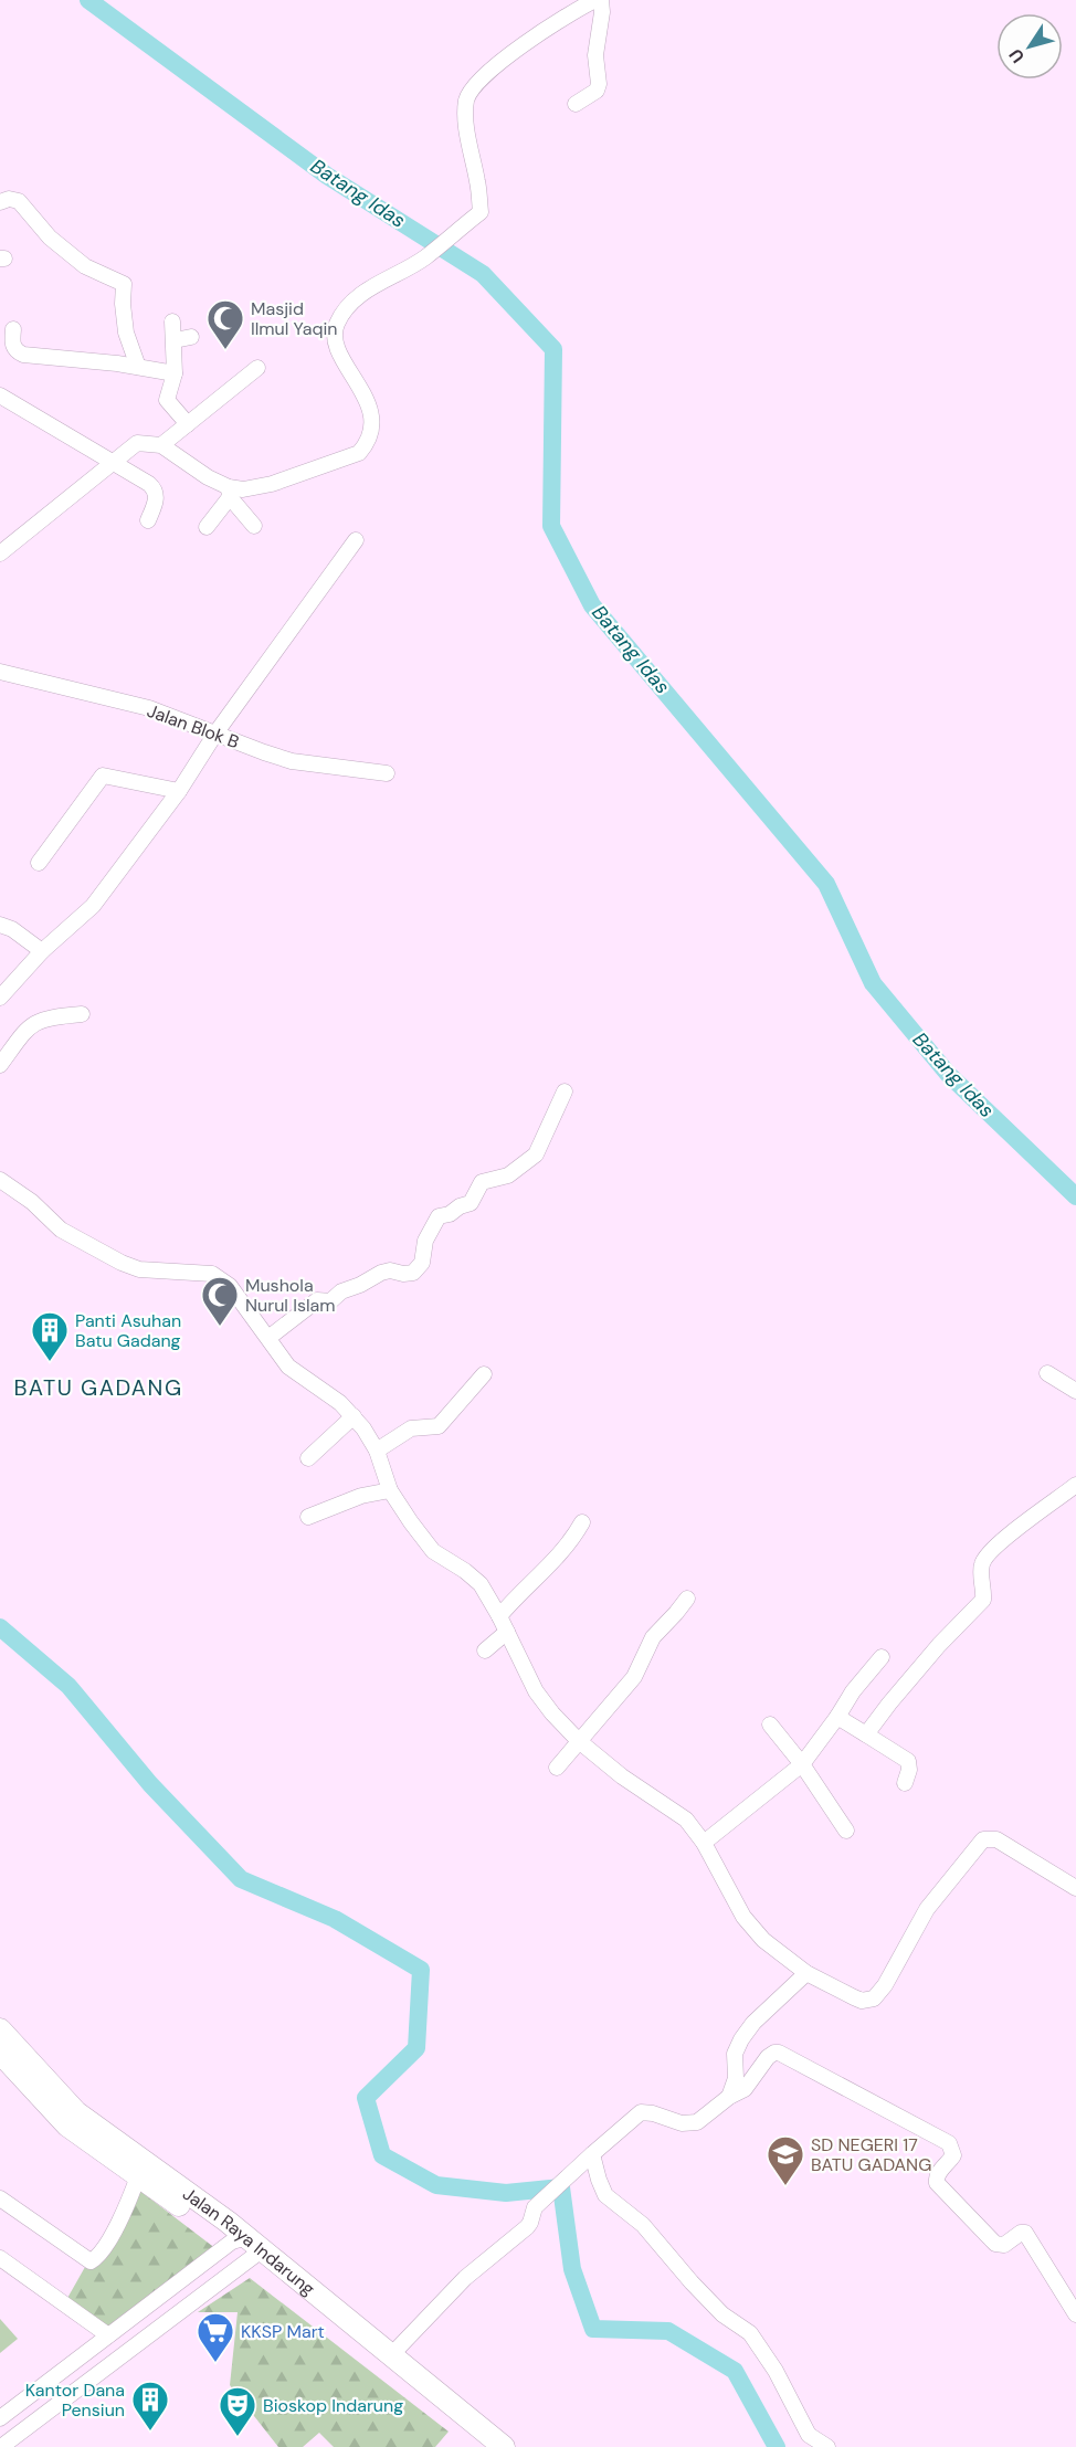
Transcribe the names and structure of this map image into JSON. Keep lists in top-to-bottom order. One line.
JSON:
{"streets":{"highway":["Jalan Raya Indarung"],"street":["Jalan Blok B"]},"districts":["BATU GADANG"],"water":["Batang Idas"],"places":{"mosque":["Masjid Ilmul Yaqin","Mushola Nurul Islam"],"building":["Panti Asuhan Batu Gadang","Kantor Dana Pensiun"],"school or university":["SD NEGERI 17 BATU GADANG"],"supermarket":["KKSP Mart"],"theatre":["Bioskop Indarung"]},"north":"bottom left"}
